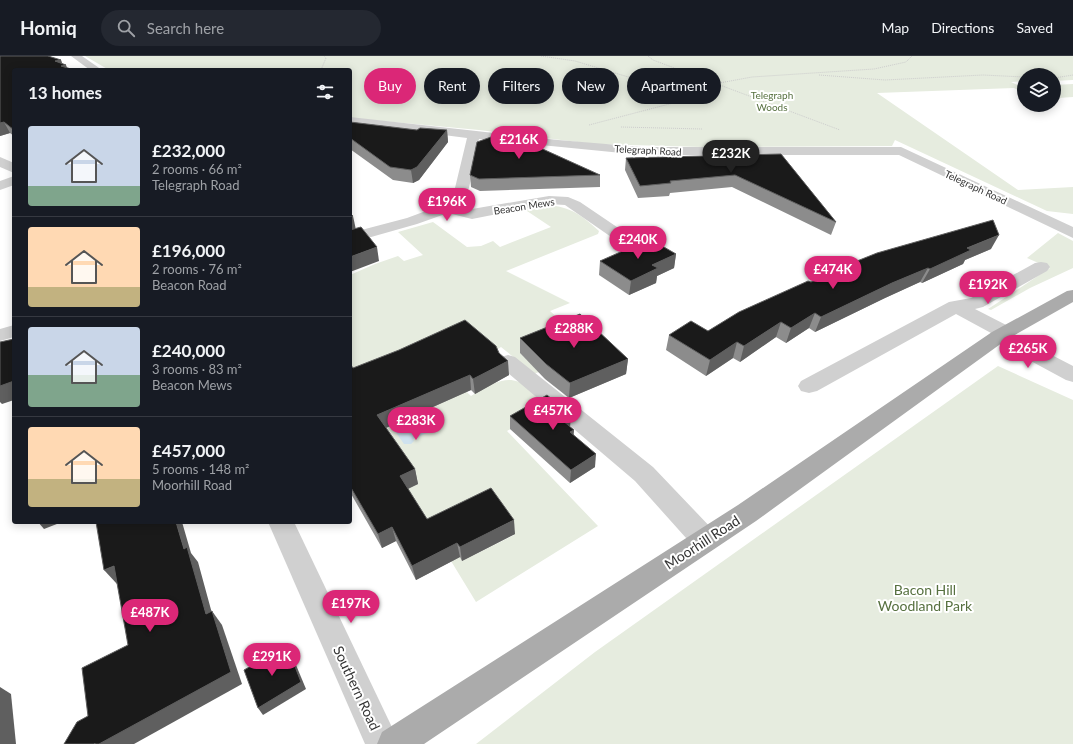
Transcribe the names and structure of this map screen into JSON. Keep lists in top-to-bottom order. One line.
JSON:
{"streets":{"main road":["Moorhill Road"],"street":["Telegraph Road","Beacon Mews","Southern Road"]},"parks":["Telegraph Woods","Bacon Hill Woodland Park"],"page":{"header":"Homiq","search":"Search here","nav":["Map","Directions","Saved"],"chip":["Buy","Rent","Filters","New","Apartment"],"heading":"13 homes","list":[{"name":"£232,000","note":"2 rooms · 66 m² · Telegraph Road"},{"name":"£196,000","note":"2 rooms · 76 m² · Beacon Road"},{"name":"£240,000","note":"3 rooms · 83 m² · Beacon Mews"},{"name":"£457,000","note":"5 rooms · 148 m² · Moorhill Road"}],"price":["£216K","£232K","£196K","£240K","£474K","£192K","£288K","£265K","£457K","£283K","£197K","£487K","£291K"]}}
